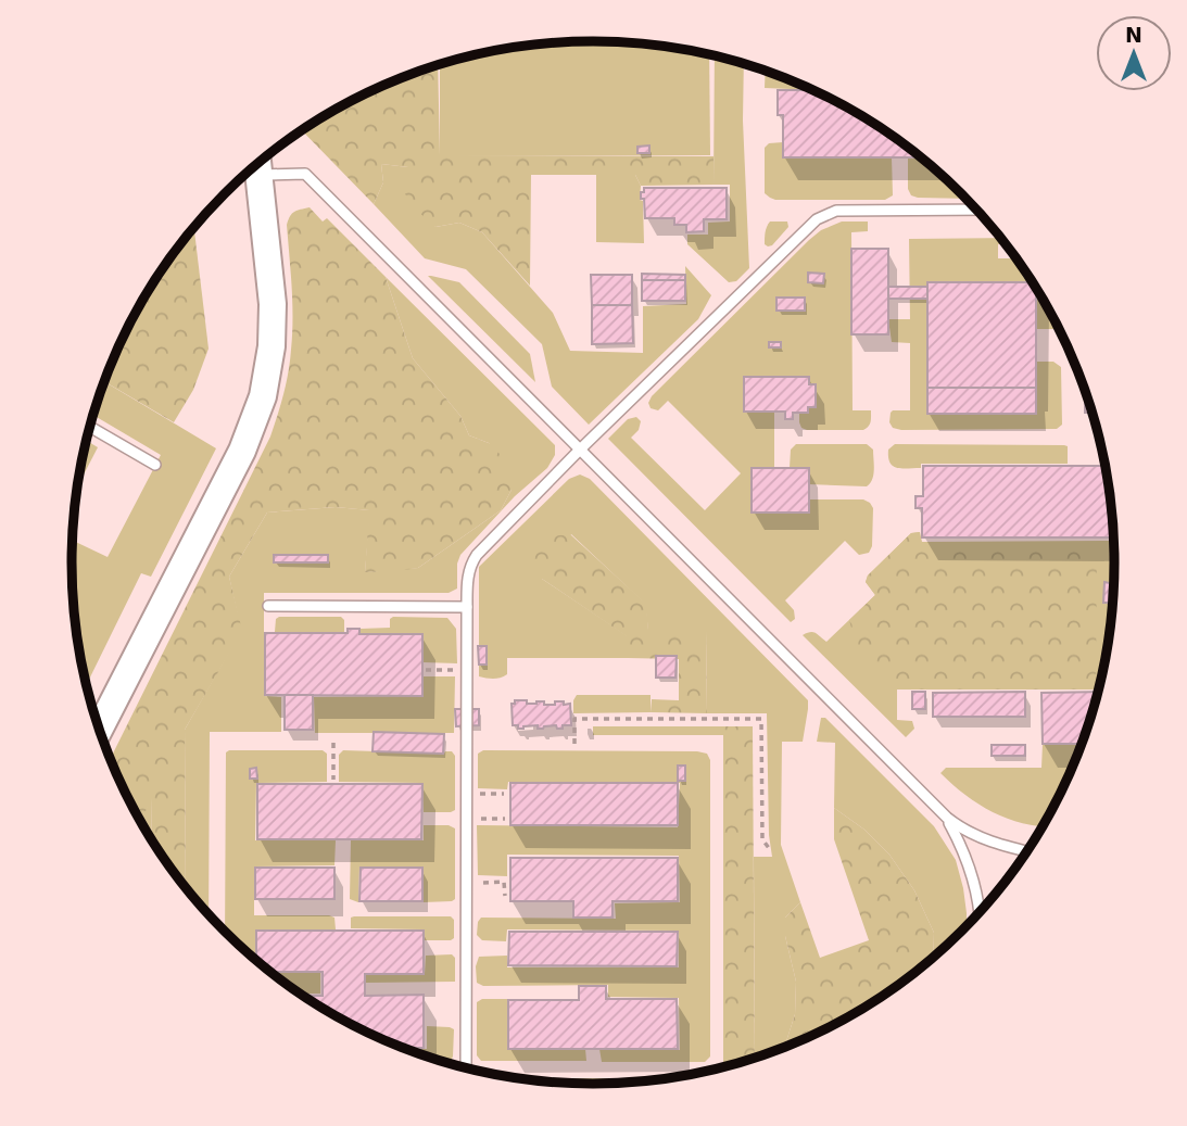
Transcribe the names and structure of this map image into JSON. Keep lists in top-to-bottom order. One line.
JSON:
{"north":"top"}
